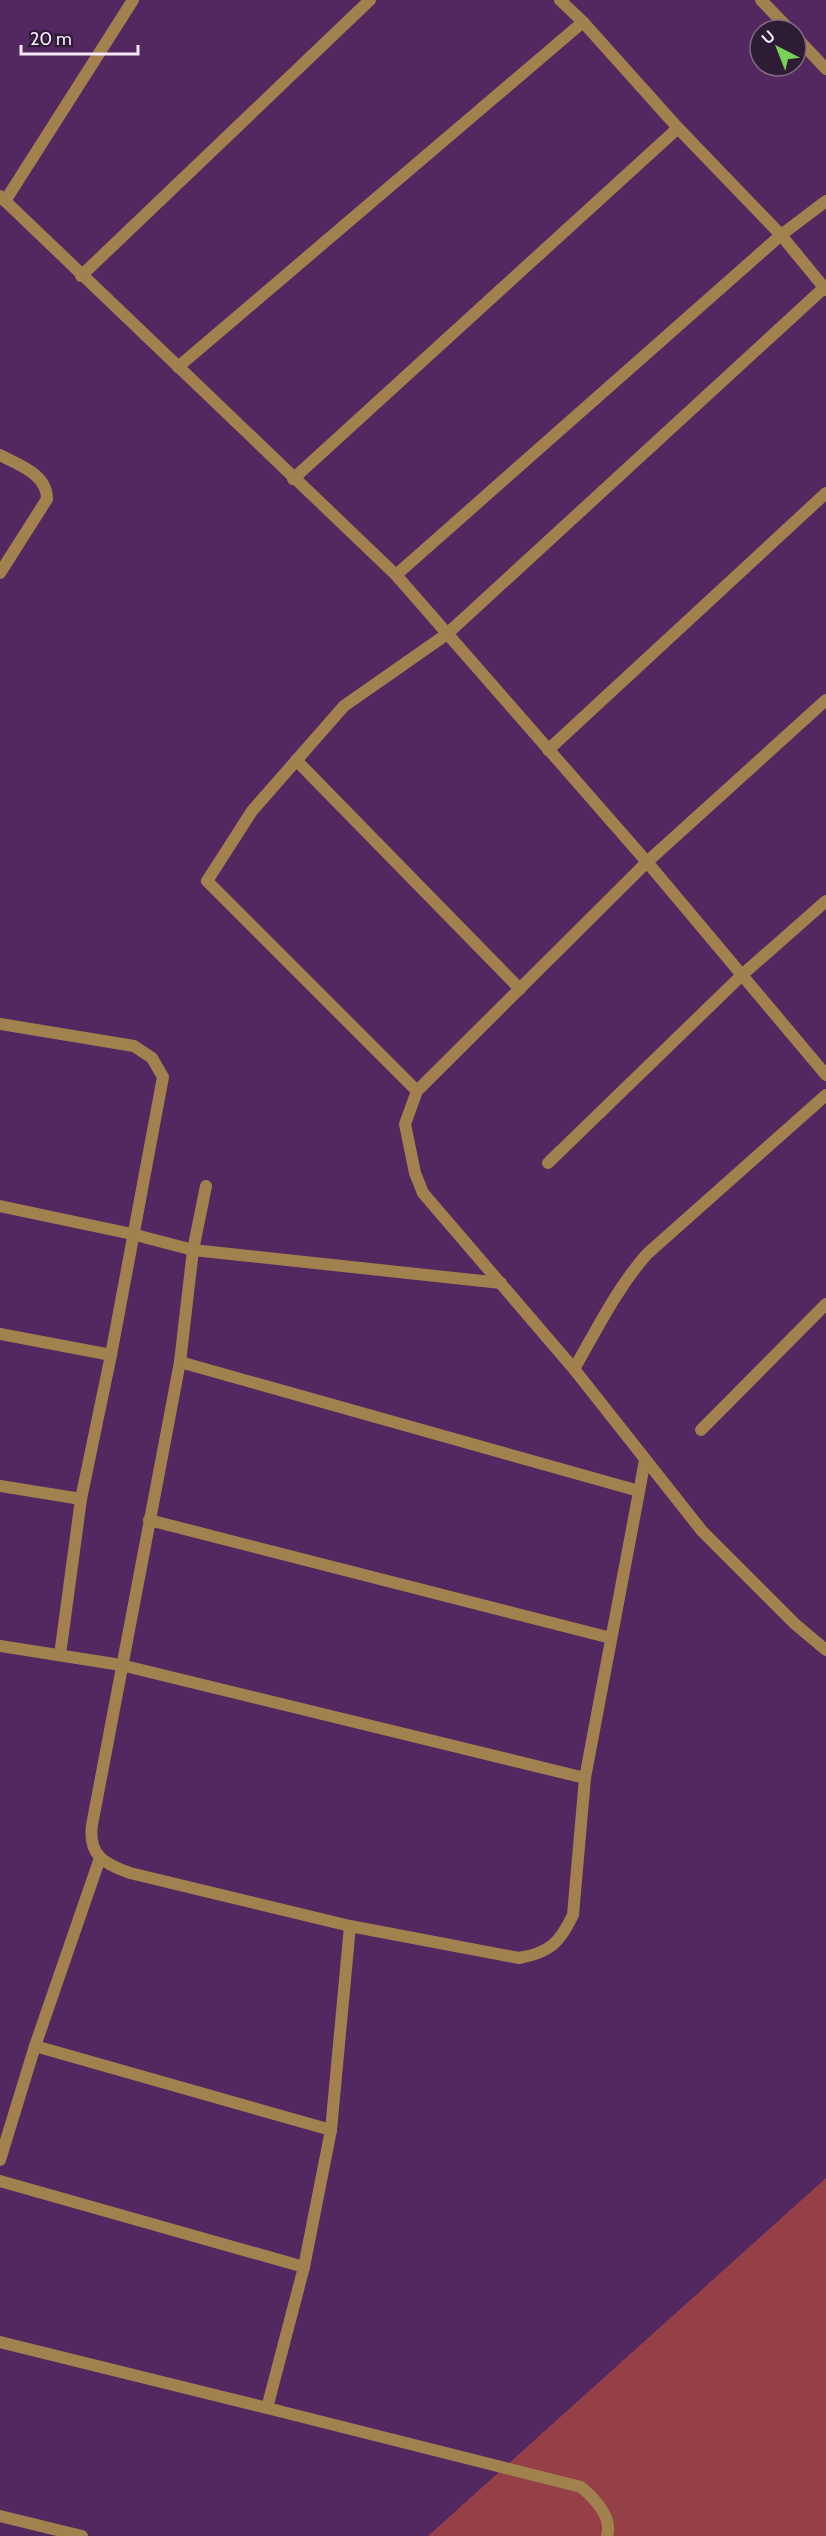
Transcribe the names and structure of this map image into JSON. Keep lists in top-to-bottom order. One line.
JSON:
{"scale_bar":"20 m","north":"top left"}
